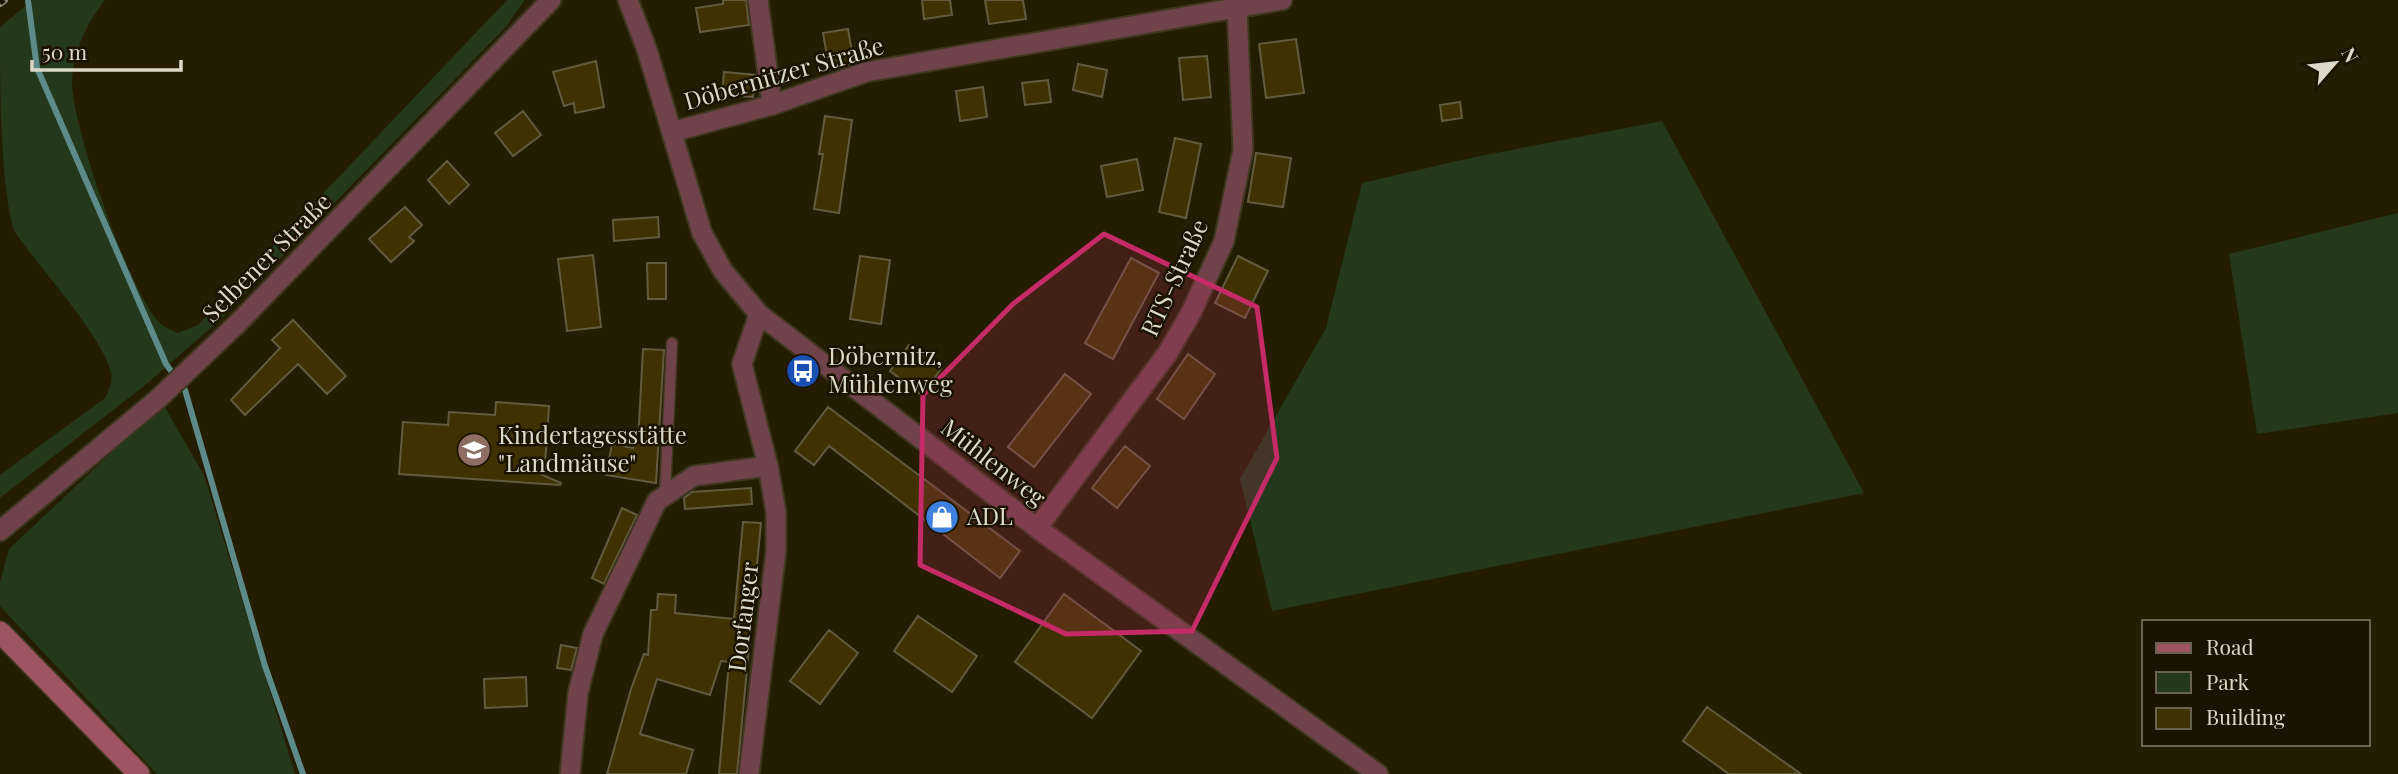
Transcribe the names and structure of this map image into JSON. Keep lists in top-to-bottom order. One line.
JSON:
{"streets":{"street":["Döbernitzer Straße","Selbener Straße","RTS-Straße","Mühlenweg","Dorfanger"]},"crossings":[["Döbernitzer Straße","RTS-Straße"],["Döbernitzer Straße","Mühlenweg"],["RTS-Straße","Mühlenweg"],["Mühlenweg","Dorfanger"]],"places":{"bus stop":["Döbernitz, Mühlenweg"],"school or university":["Kindertagesstätte \"Landmäuse\""],"shop":["ADL"]},"legend":["Road","Park","Building"],"scale_bar":"50 m","north":"top right"}
